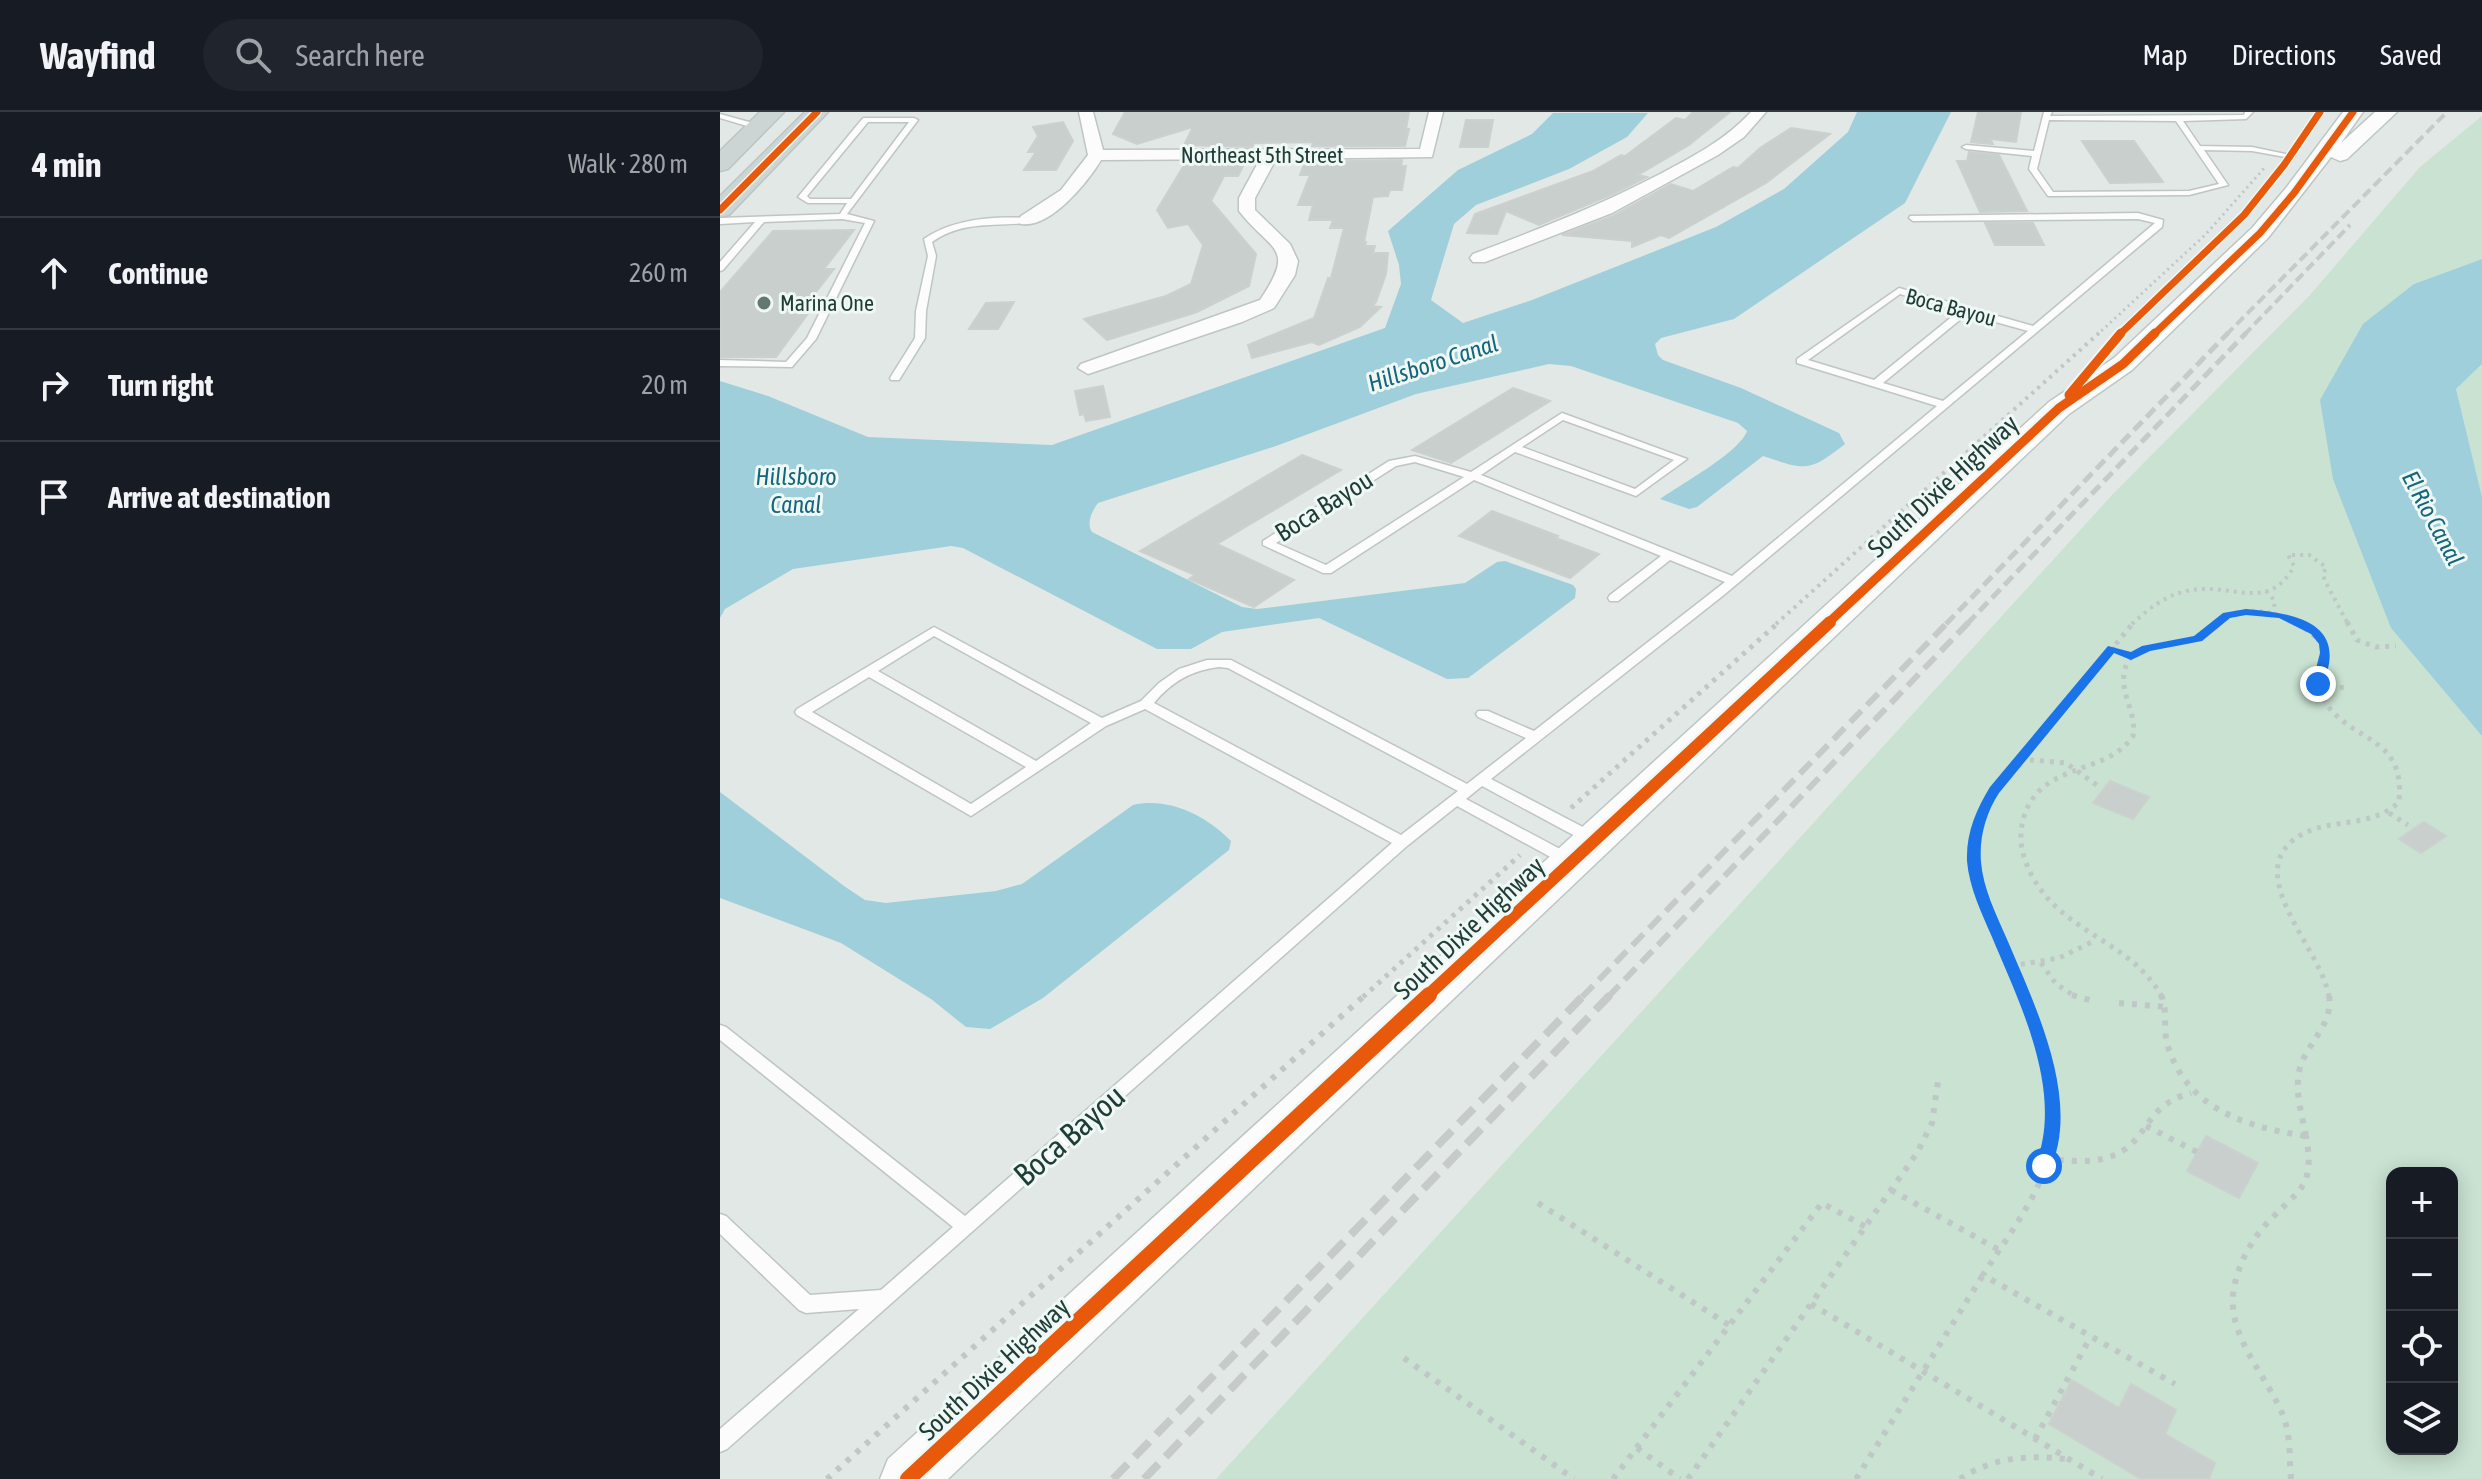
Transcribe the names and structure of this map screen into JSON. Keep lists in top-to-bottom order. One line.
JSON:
{"streets":{"main road":["South Dixie Highway"],"street":["Northeast 5th Street"],"lane":["Boca Bayou"]},"water":["Hillsboro Canal","El Rio Canal"],"places":["Marina One"],"page":{"header":"Wayfind","search":"Search here","nav":["Map","Directions","Saved"],"heading":["4 min","Walk · 280 m"],"list":[["Continue","260 m"],["Turn right","20 m"],"Arrive at destination"],"map_buttons":["+","−"]}}
